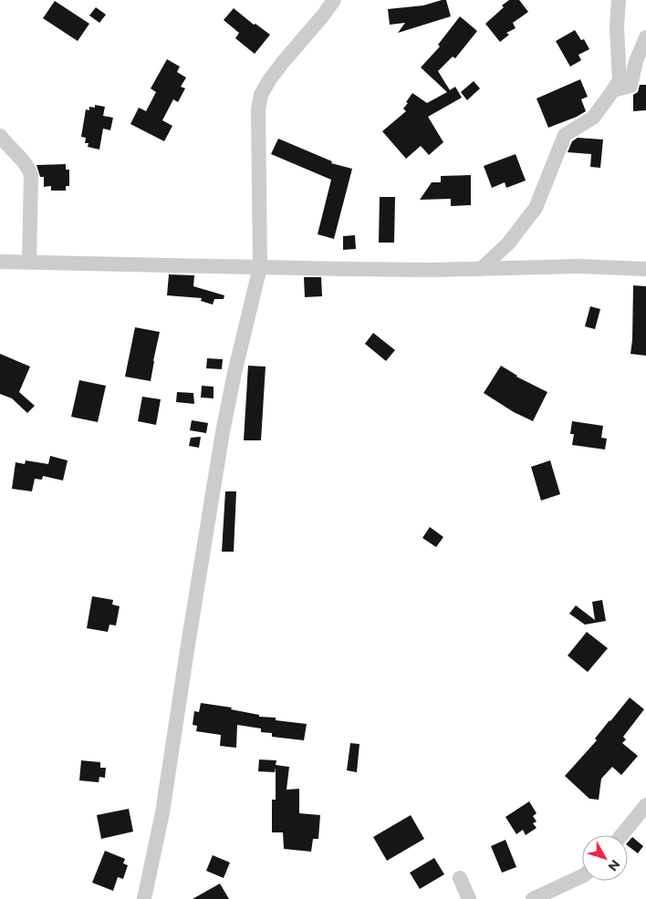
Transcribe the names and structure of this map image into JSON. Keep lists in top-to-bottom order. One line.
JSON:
{"north":"bottom right"}
